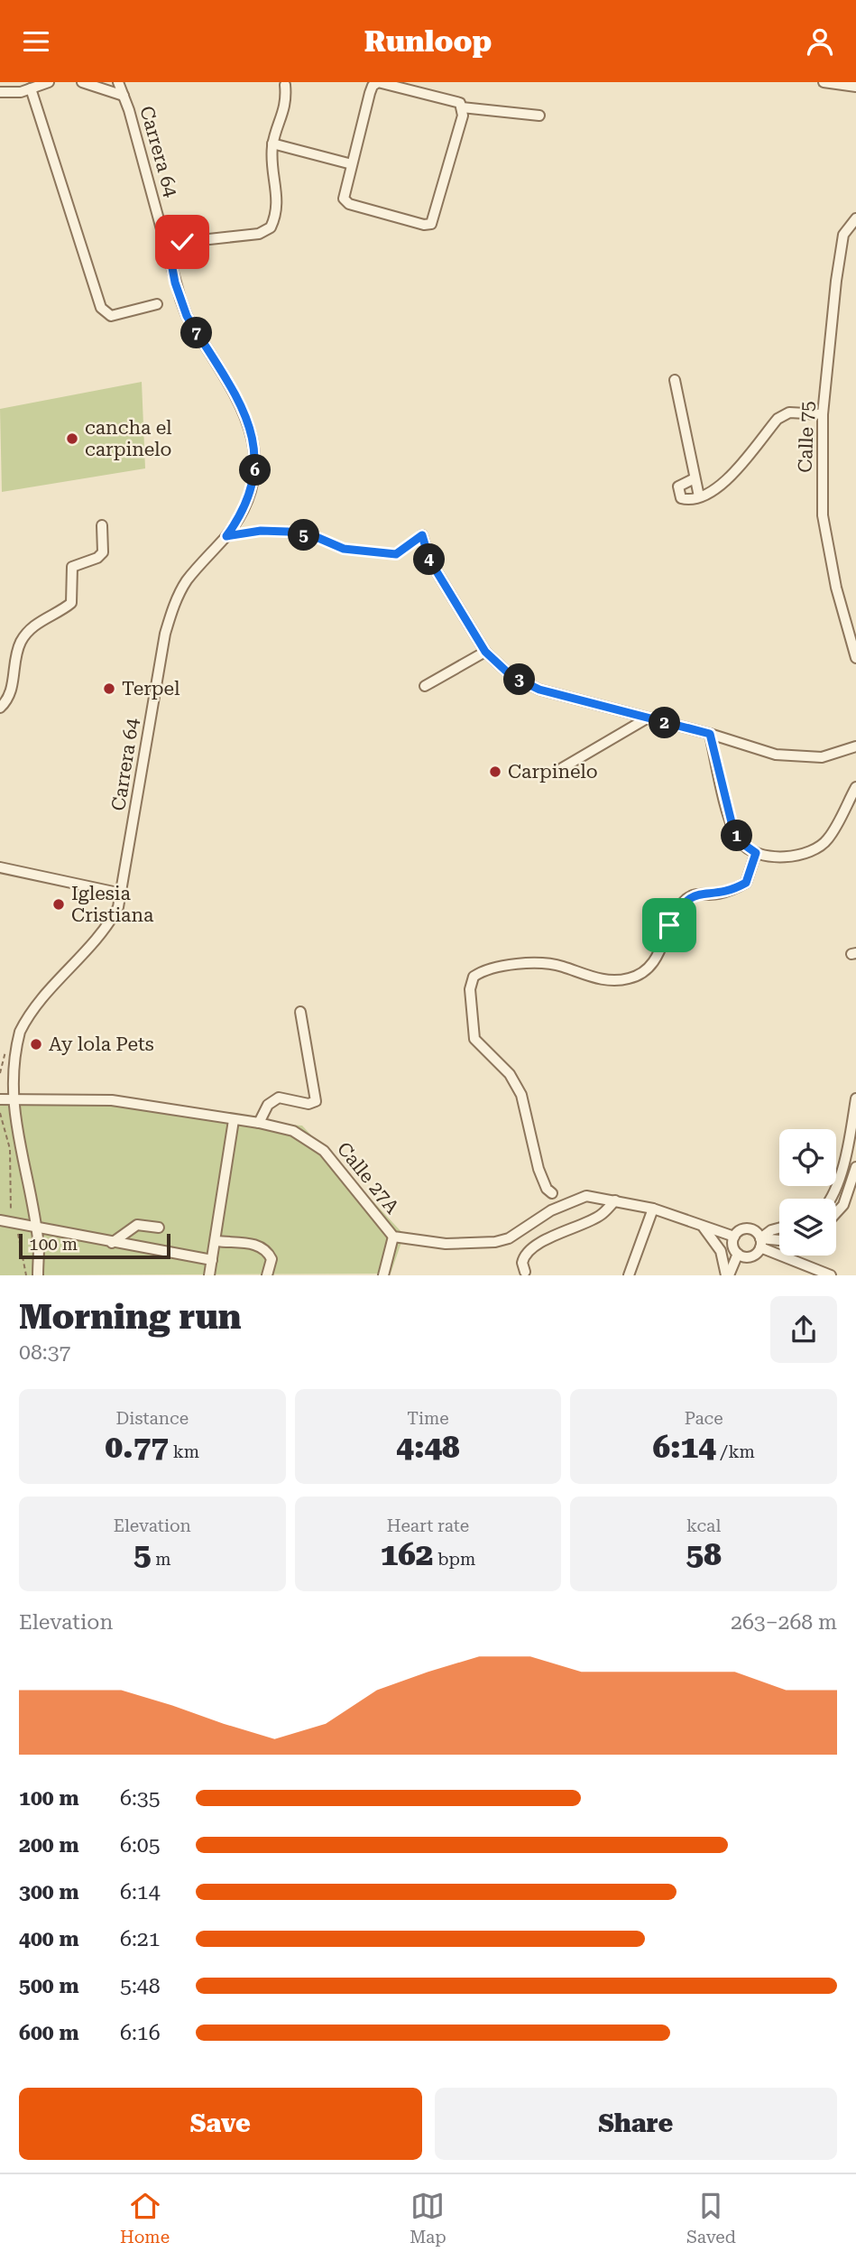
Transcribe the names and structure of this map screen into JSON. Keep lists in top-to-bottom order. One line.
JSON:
{"streets":{"street":["Carrera 64","Calle 75","Calle 27A"]},"crossings":[["Carrera 64","Calle 27A"]],"places":["cancha el carpinelo","Terpel","Carpinelo","Iglesia Cristiana","Ay lola Pets"],"scale_bar":"100 m","page":{"header":"Runloop","pins":["7","6","5","4","3","2","1"],"scale":"100 m","heading":["Morning run","08:37"],"stats":[["Distance","0.77 km"],["Time","4:48"],["Pace","6:14 /km"],["Elevation","5 m"],["Heart rate","162 bpm"],["kcal","58"]],"chart":["Elevation","263–268 m"],"list":[{"name":"100 m","note":"6:35"},{"name":"200 m","note":"6:05"},{"name":"300 m","note":"6:14"},{"name":"400 m","note":"6:21"},{"name":"500 m","note":"5:48"},{"name":"600 m","note":"6:16"}],"buttons":["Save","Share"],"tabs":["Home","Map","Saved"]}}
